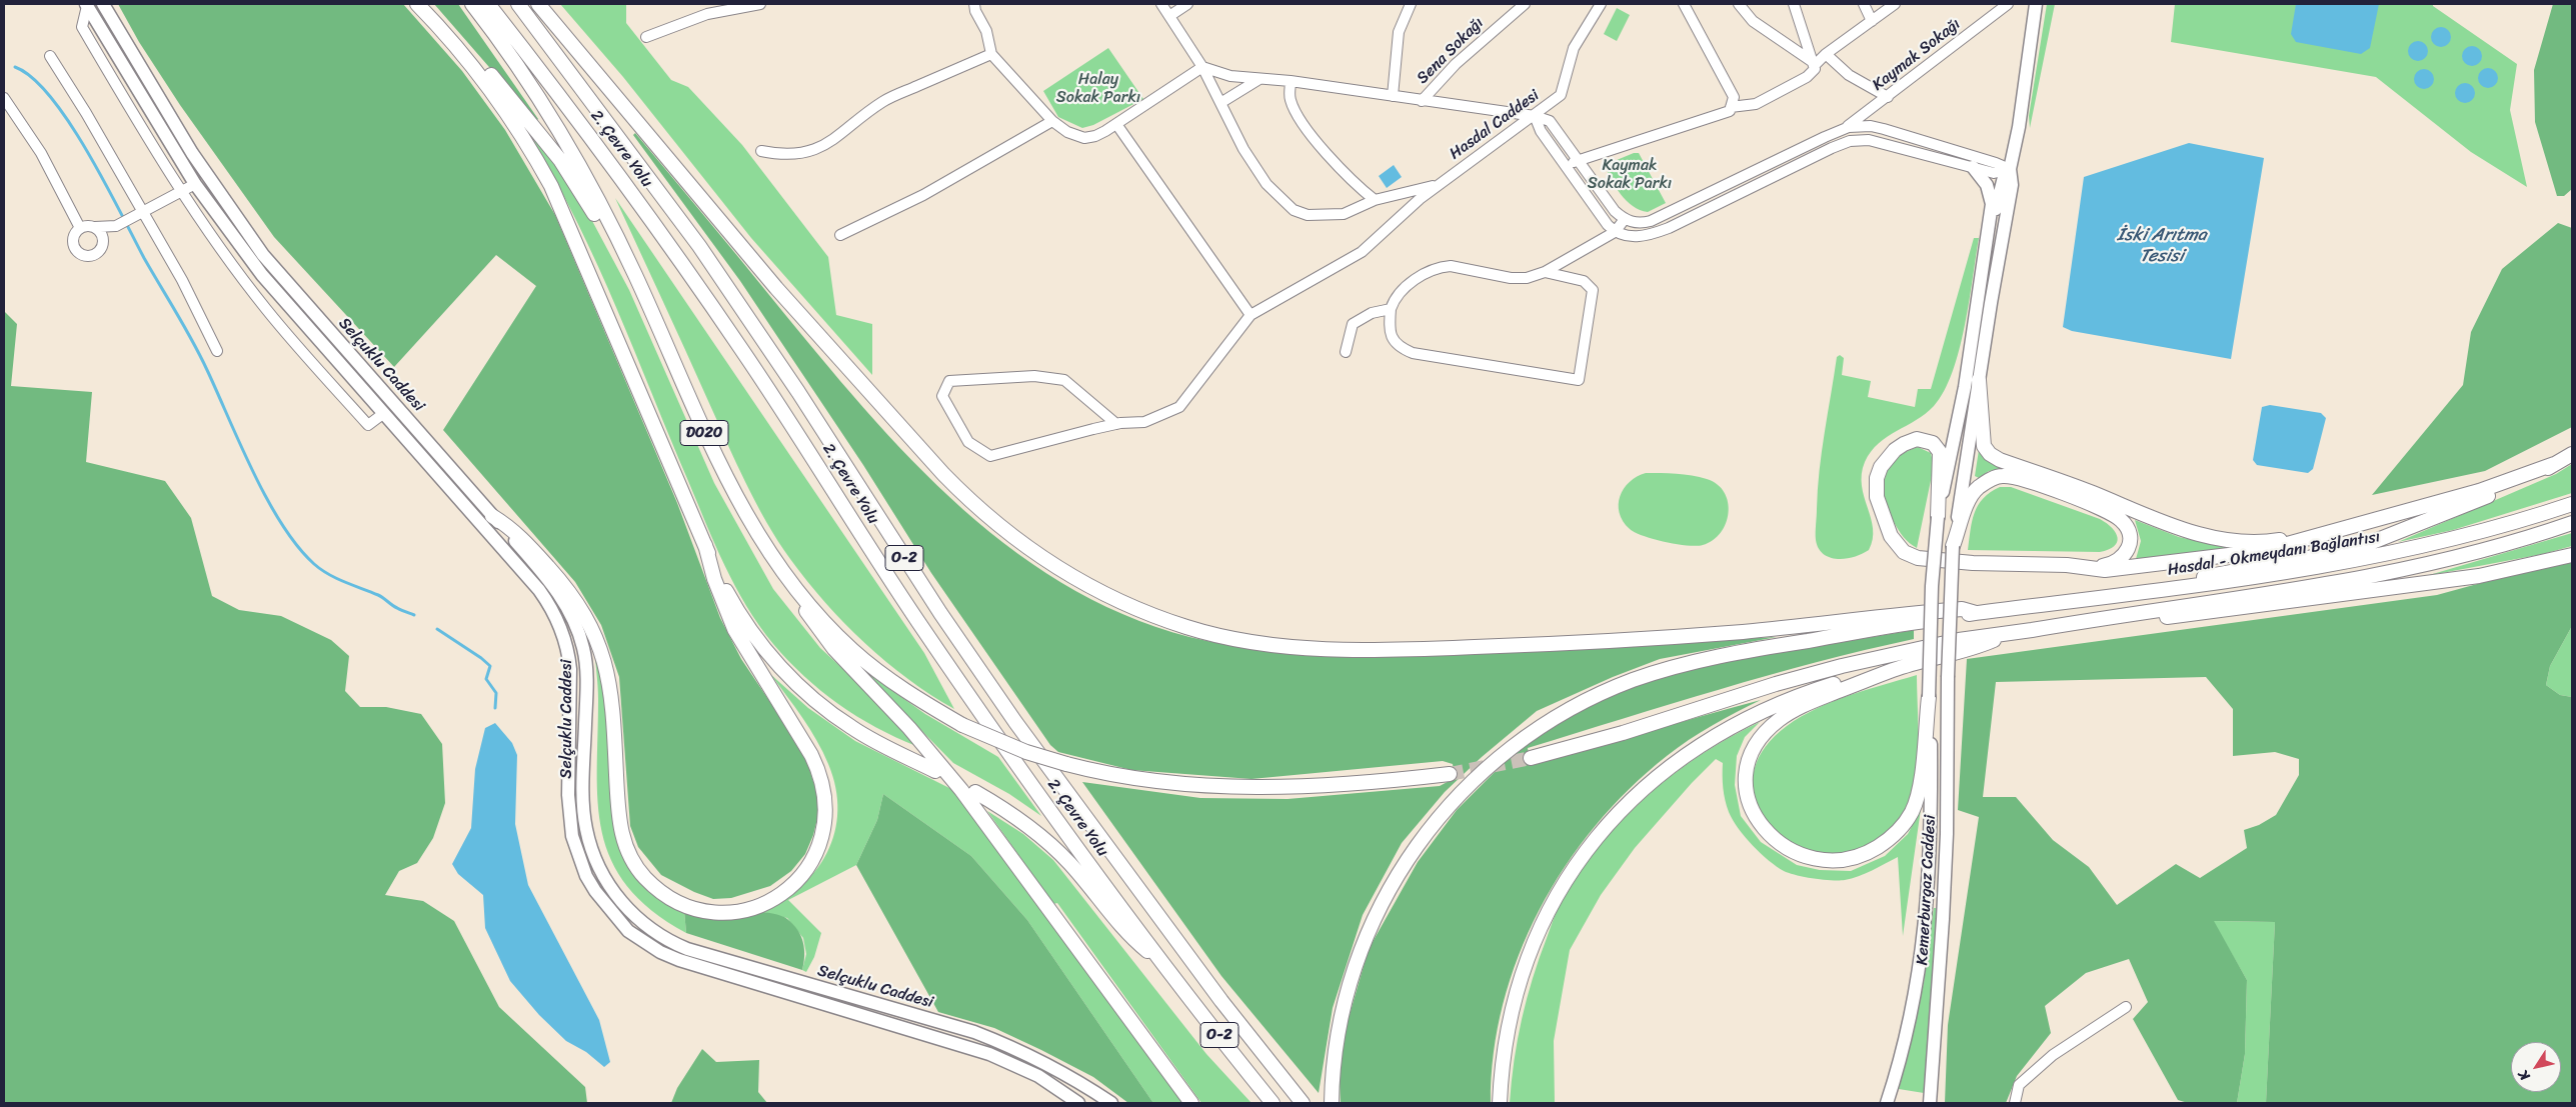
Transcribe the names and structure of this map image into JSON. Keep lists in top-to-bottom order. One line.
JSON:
{"streets":{"highway":["2. Çevre Yolu","D020","Hasdal - Okmeydanı Bağlantısı","O-2"],"main road":["Selçuklu Caddesi","Kemerburgaz Caddesi"],"street":["Sena Sokağı","Kaymak Sokağı","Hasdal Caddesi"]},"water":["İski Arıtma Tesisi"],"parks":["Halay Sokak Parkı","Kaymak Sokak Parkı"],"north":"bottom left"}
